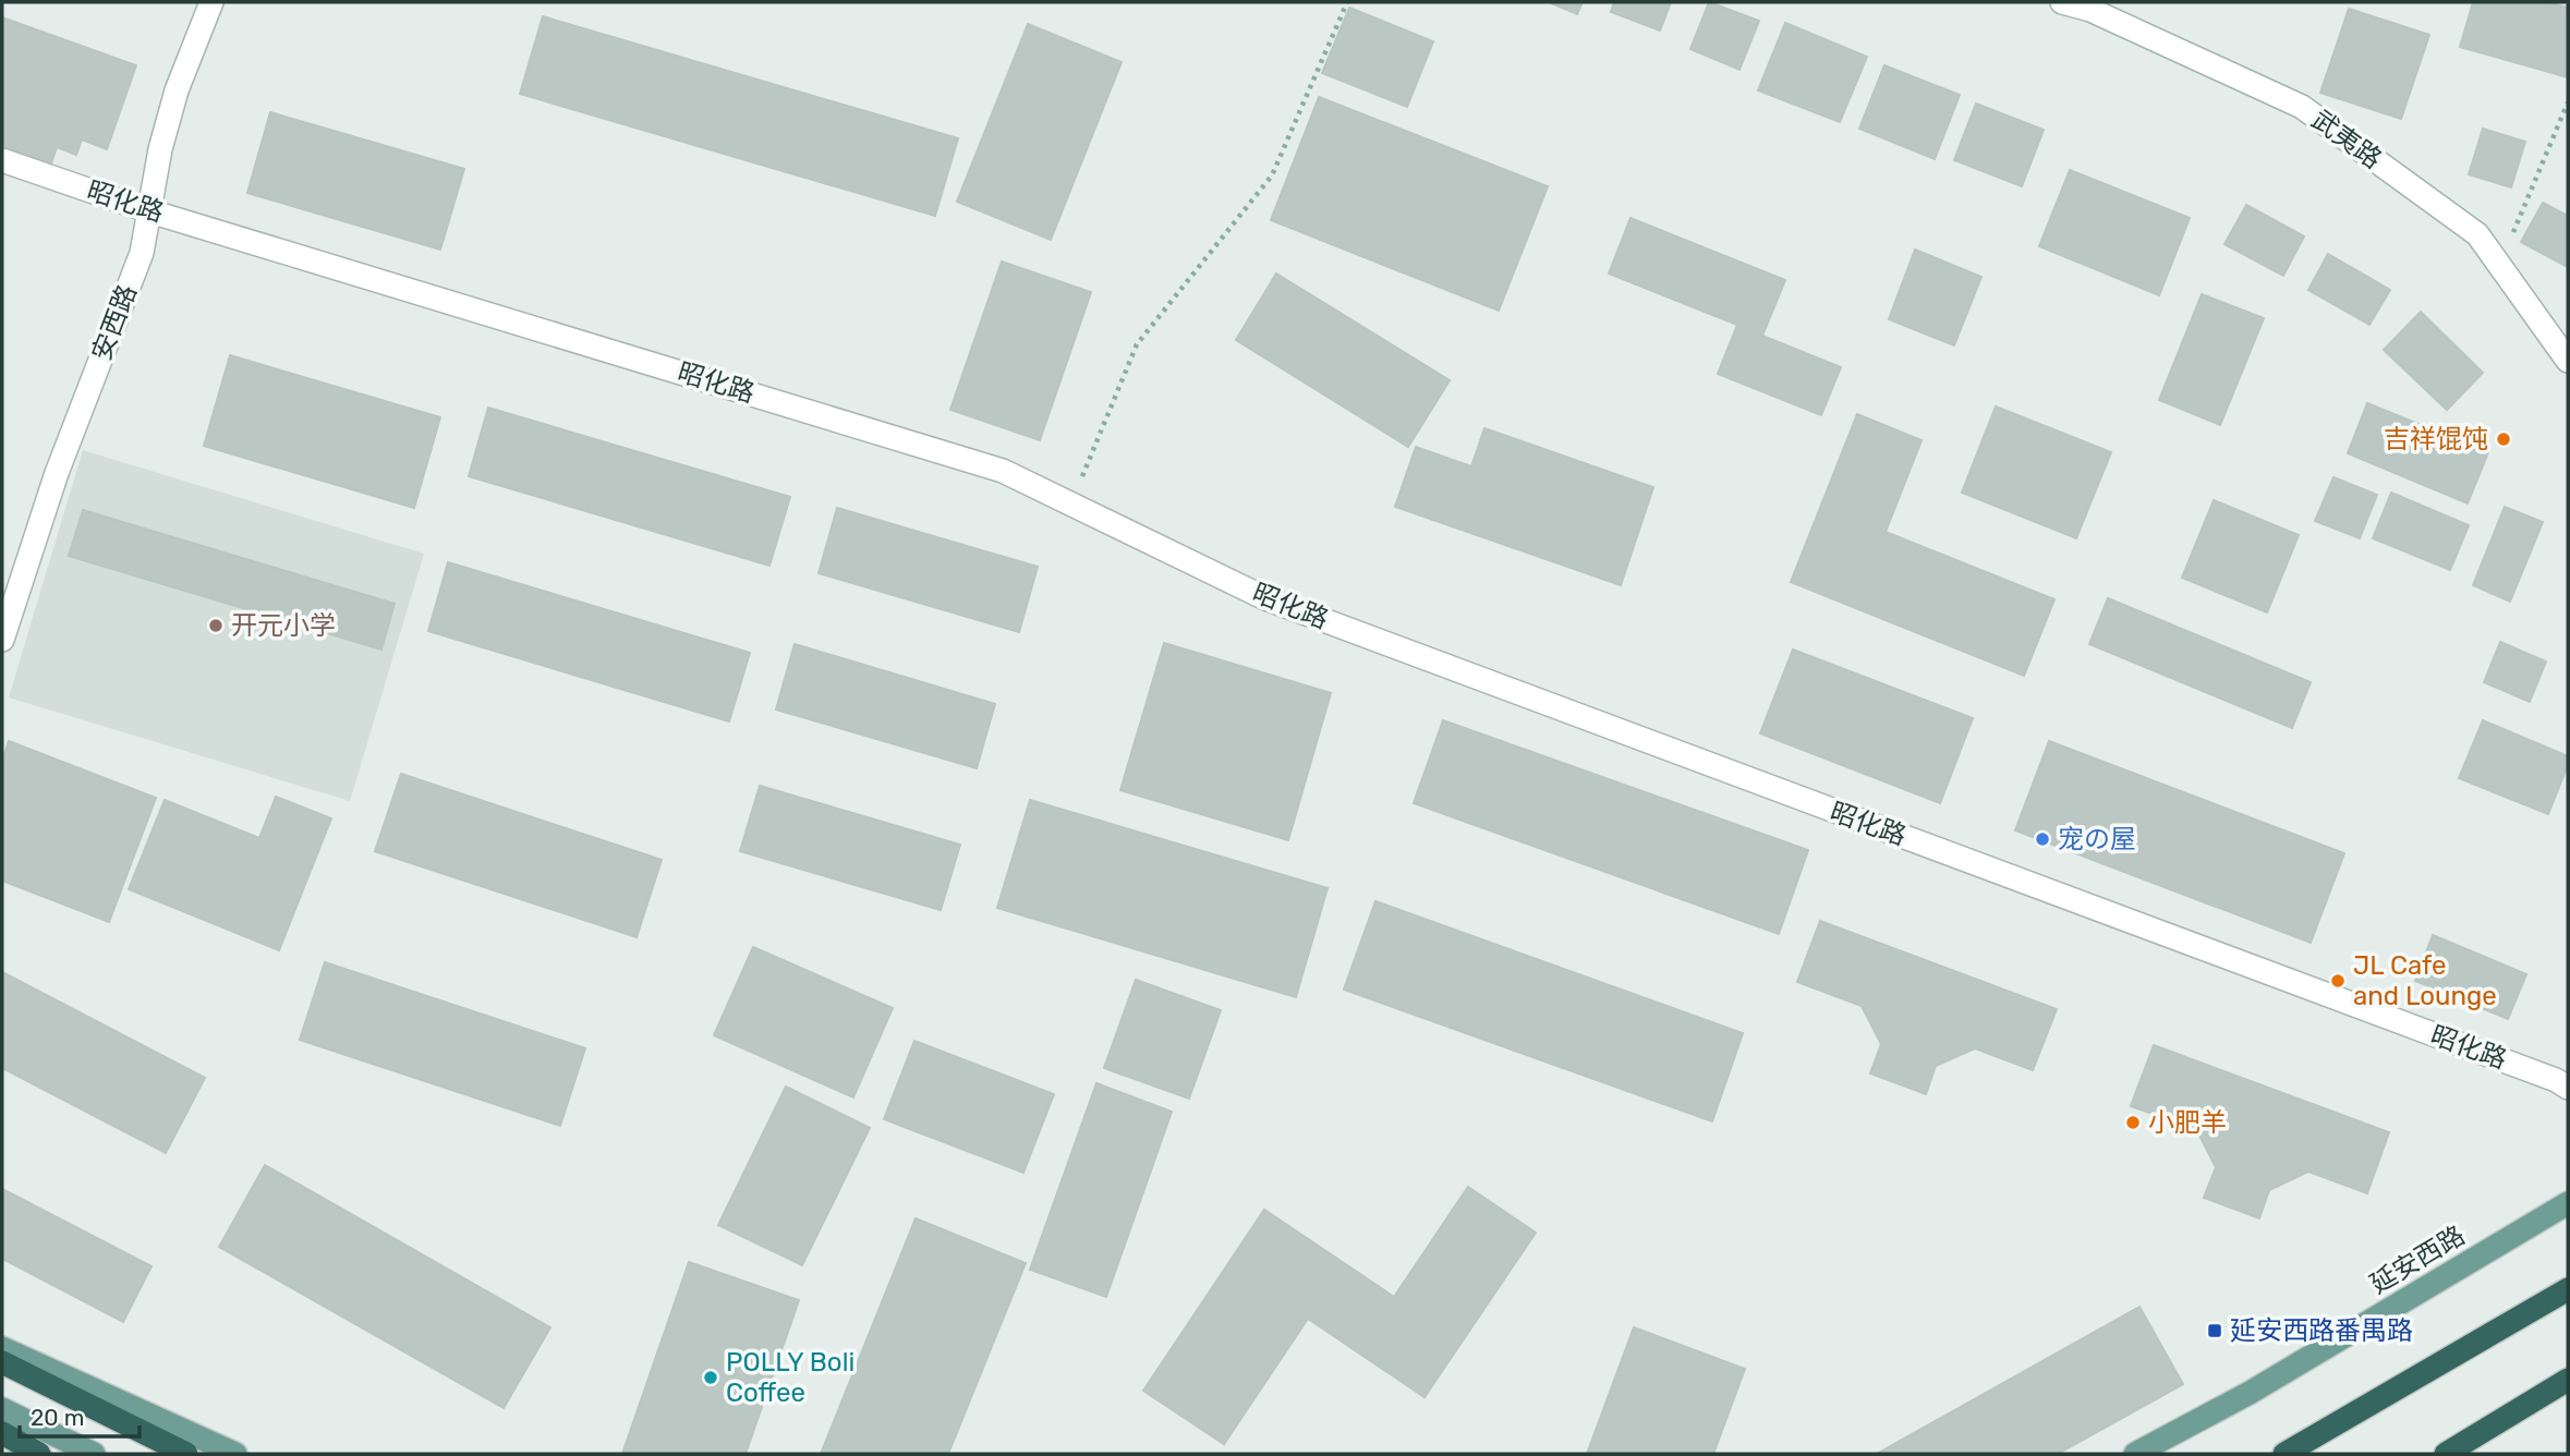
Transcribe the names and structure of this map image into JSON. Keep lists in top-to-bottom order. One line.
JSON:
{"streets":{"main road":["延安西路"],"street":["武夷路","昭化路","安西路"]},"crossings":[["昭化路","安西路"]],"places":{"other":["吉祥馄饨","开元小学","宠の屋","JL Cafe and Lounge","小肥羊","POLLY Boli Coffee"],"transit":["延安西路番禺路"]},"scale_bar":"20 m"}
